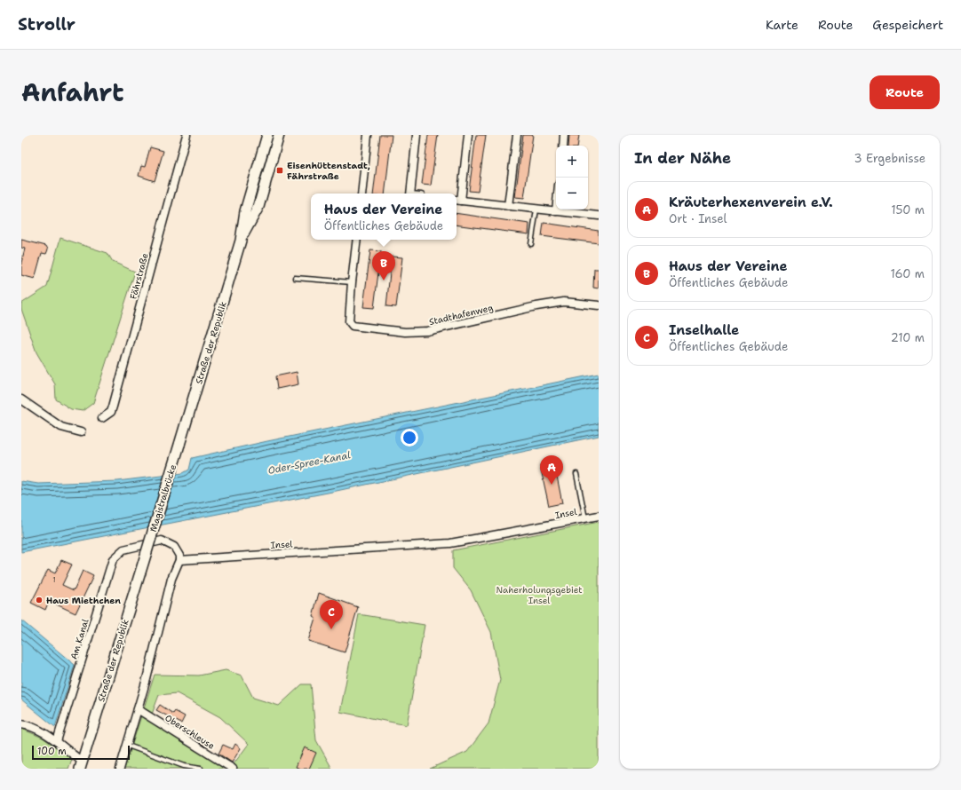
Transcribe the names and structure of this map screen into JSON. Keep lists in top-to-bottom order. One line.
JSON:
{"streets":{"main road":["Straße der Republik","Magistralbrücke"],"street":["Fährstraße","Stadthafenweg","Insel","Am Kanal","Oberschleuse"]},"crossings":[["Straße der Republik","Magistralbrücke"],["Insel","Am Kanal"]],"water":["Oder-Spree-Kanal"],"parks":["Naherholungsgebiet Insel"],"places":{"transit":["Eisenhüttenstadt, Fährstraße"],"other":["Haus Miethchen"]},"house_numbers":["1"],"scale_bar":"100 m","page":{"header":"Strollr","nav":["Karte","Route","Gespeichert"],"title":"Anfahrt","buttons":"Route","heading":["In der Nähe","3 Ergebnisse"],"map_buttons":["+","−"],"list":[{"mark":"A","name":"Kräuterhexenverein e.V.","note":"Ort · Insel","value":"150 m"},{"mark":"B","name":"Haus der Vereine","note":"Öffentliches Gebäude","value":"160 m"},{"mark":"C","name":"Inselhalle","note":"Öffentliches Gebäude","value":"210 m"}],"popup":["Haus der Vereine","Öffentliches Gebäude"],"pins":["B","A","C"],"scale":"100 m"}}
